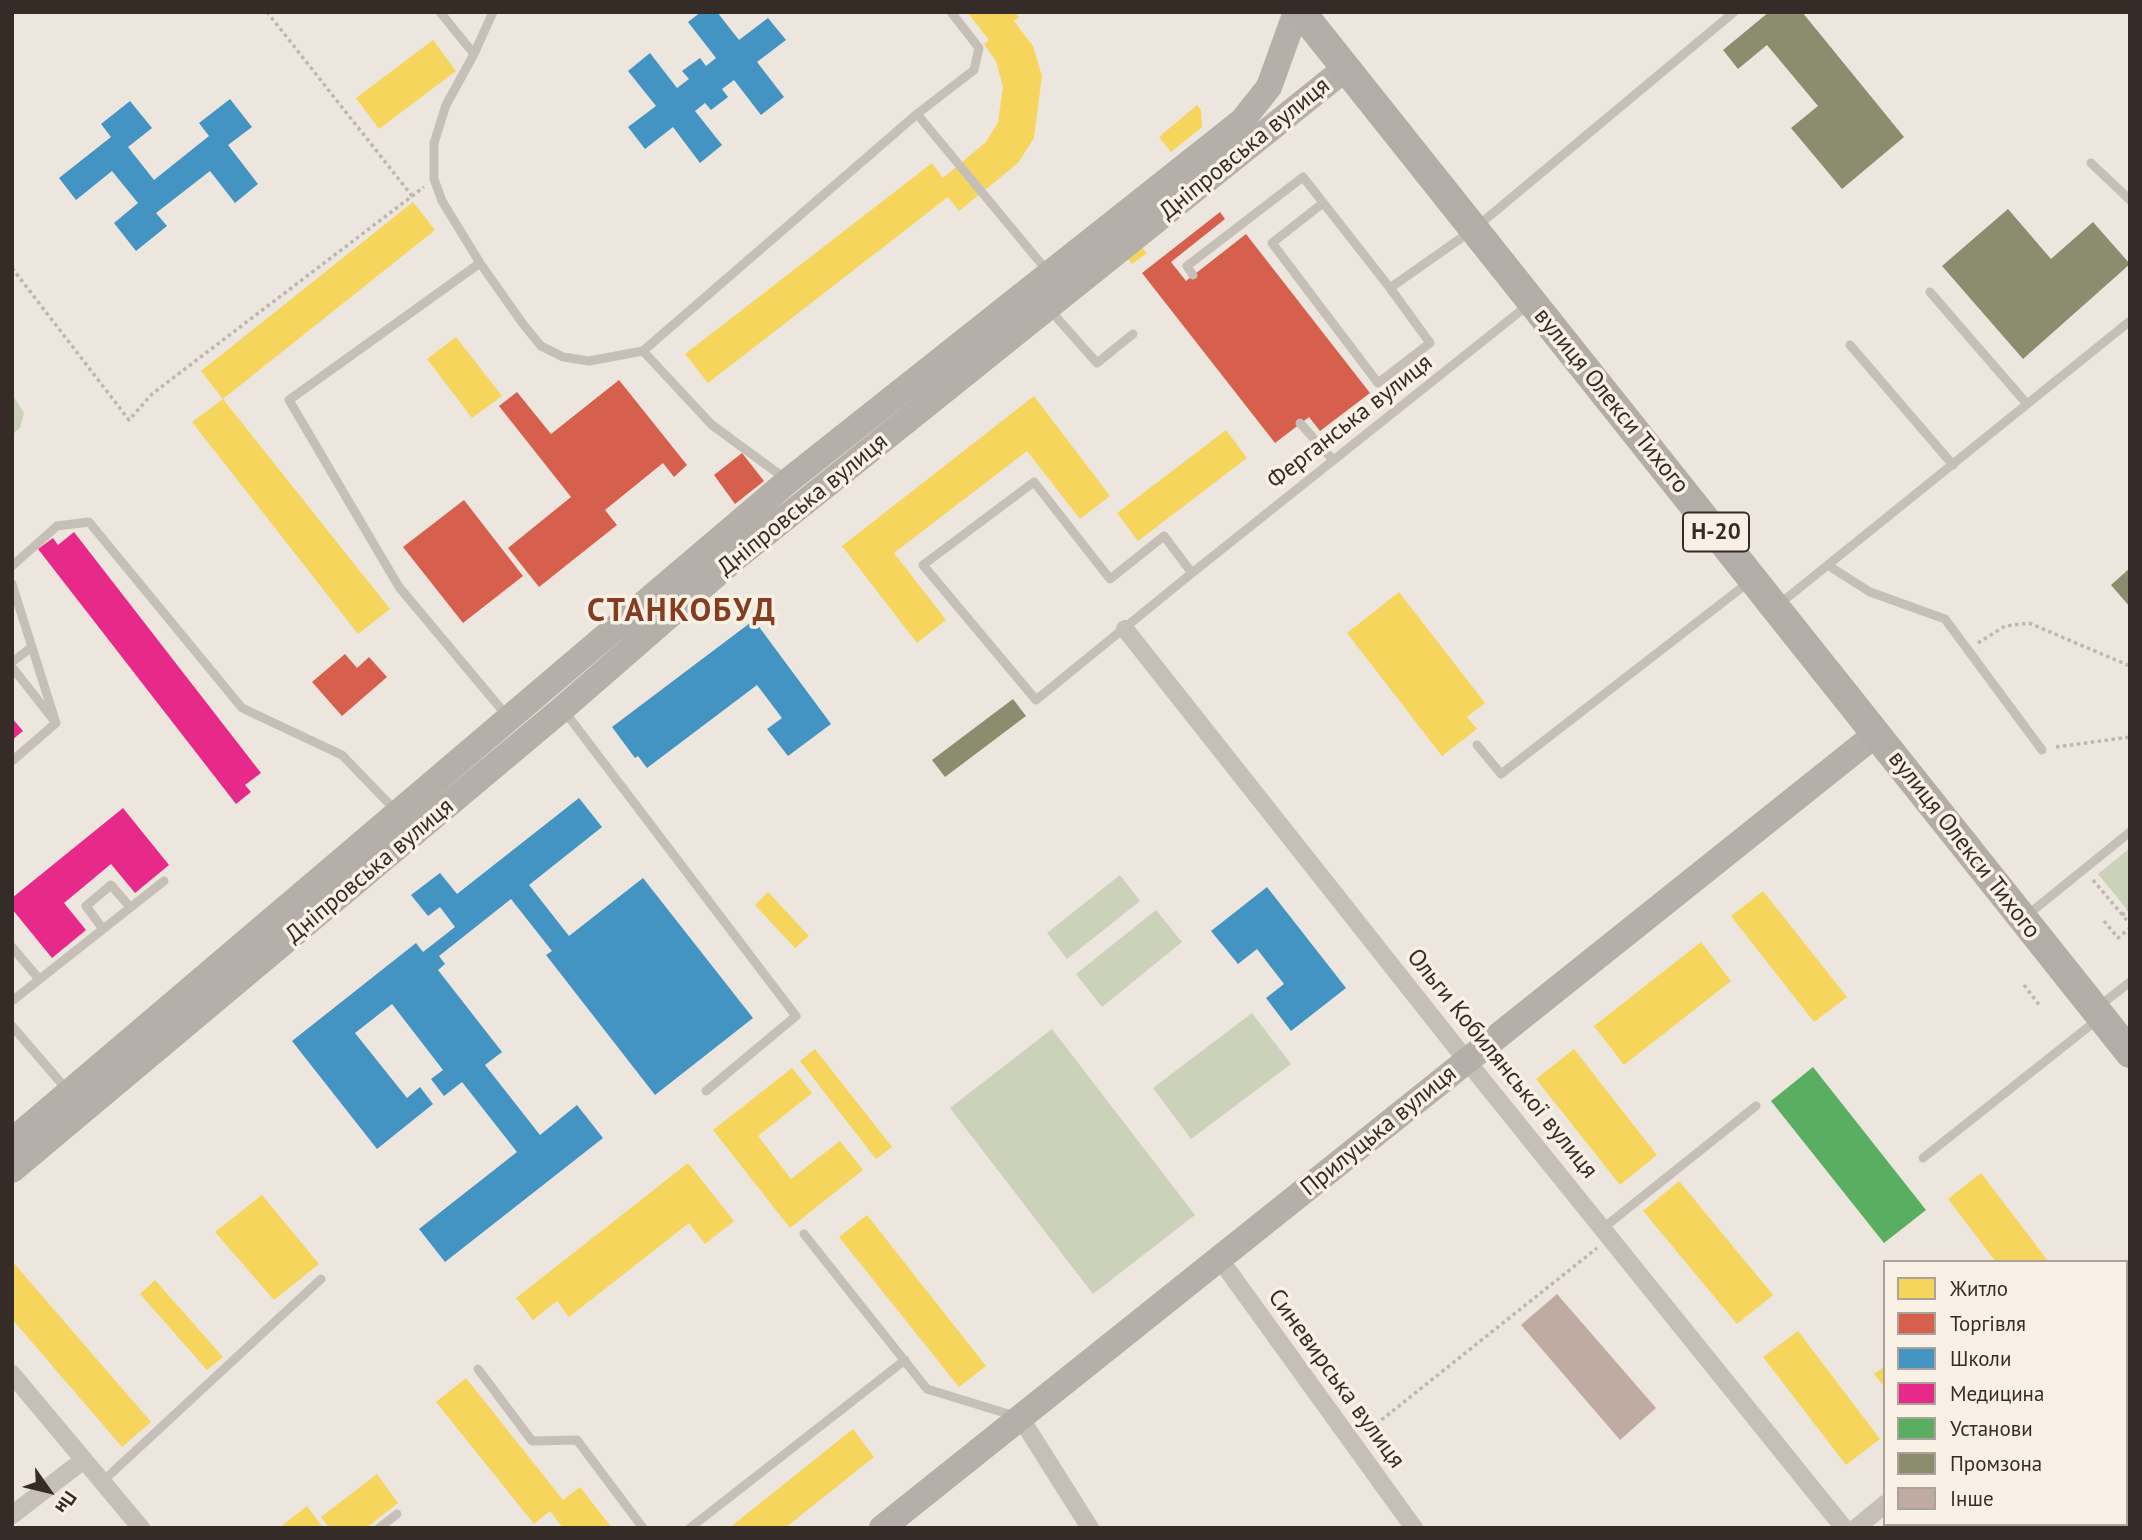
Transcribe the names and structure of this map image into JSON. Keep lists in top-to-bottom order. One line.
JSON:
{"streets":{"main road":["вулиця Олекси Тихого","Н-20"],"street":["Дніпровська вулиця","Ольги Кобилянської вулиця","Прилуцька вулиця","Синевирська вулиця"],"lane":["Ферганська вулиця"]},"crossings":[["Дніпровська вулиця","вулиця Олекси Тихого"],["вулиця Олекси Тихого","Ферганська вулиця"],["вулиця Олекси Тихого","Прилуцька вулиця"],["Ферганська вулиця","Ольги Кобилянської вулиця"],["Ольги Кобилянської вулиця","Прилуцька вулиця"],["Прилуцька вулиця","Синевирська вулиця"]],"districts":["СТАНКОБУД"],"legend":["Житло","Торгівля","Школи","Медицина","Установи","Промзона","Інше"],"north":"bottom right"}
